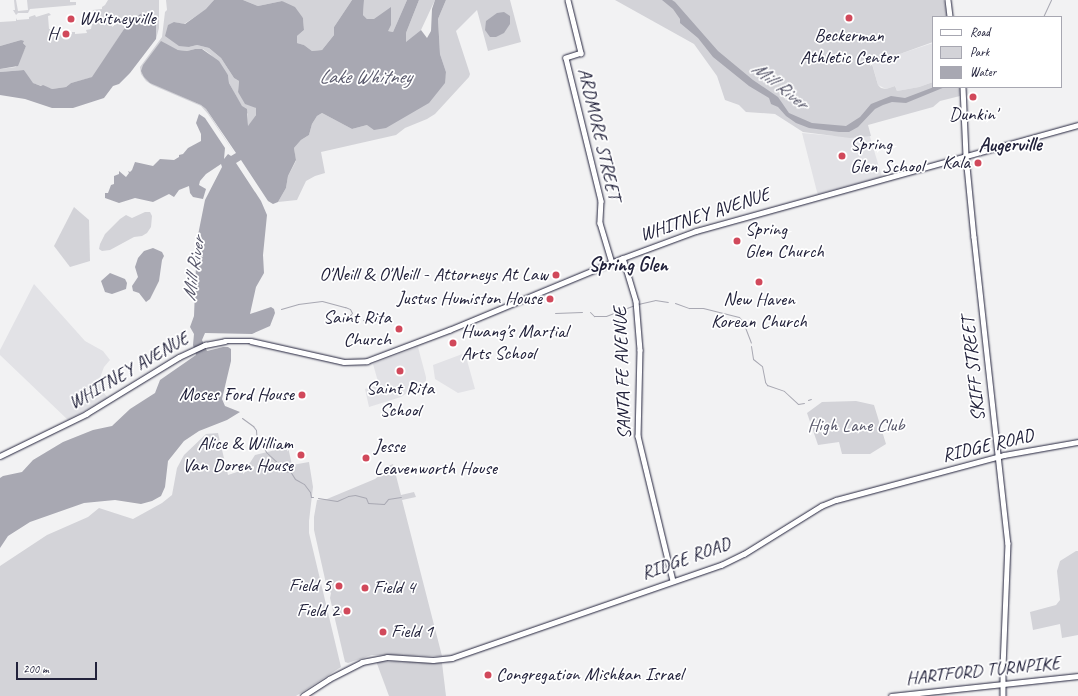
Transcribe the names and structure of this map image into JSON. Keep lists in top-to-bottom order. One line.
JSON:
{"streets":{"main road":["ARDMORE STREET","WHITNEY AVENUE","SKIFF STREET","SANTA FE AVENUE","RIDGE ROAD","HARTFORD TURNPIKE"]},"crossings":[["ARDMORE STREET","WHITNEY AVENUE"],["WHITNEY AVENUE","SKIFF STREET"],["WHITNEY AVENUE","SANTA FE AVENUE"],["SKIFF STREET","RIDGE ROAD"],["SKIFF STREET","HARTFORD TURNPIKE"],["SANTA FE AVENUE","RIDGE ROAD"]],"districts":["Augerville","Spring Glen"],"water":["Lake Whitney","Mill River"],"parks":["High Lane Club"],"places":["Beckerman Athletic Center","Whitneyville","H","Dunkin'","Spring Glen School","Kala","Spring Glen Church","O'Neill & O'Neill - Attorneys At Law","New Haven Korean Church","Justus Humiston House","Saint Rita Church","Hwang's Martial Arts School","Saint Rita School","Moses Ford House","Alice & William Van Doren House","Jesse Leavenworth House","Field 5","Field 4","Field 2","Field 1","Congregation Mishkan Israel"],"legend":["Road","Park","Water"],"scale_bar":"200 m"}
